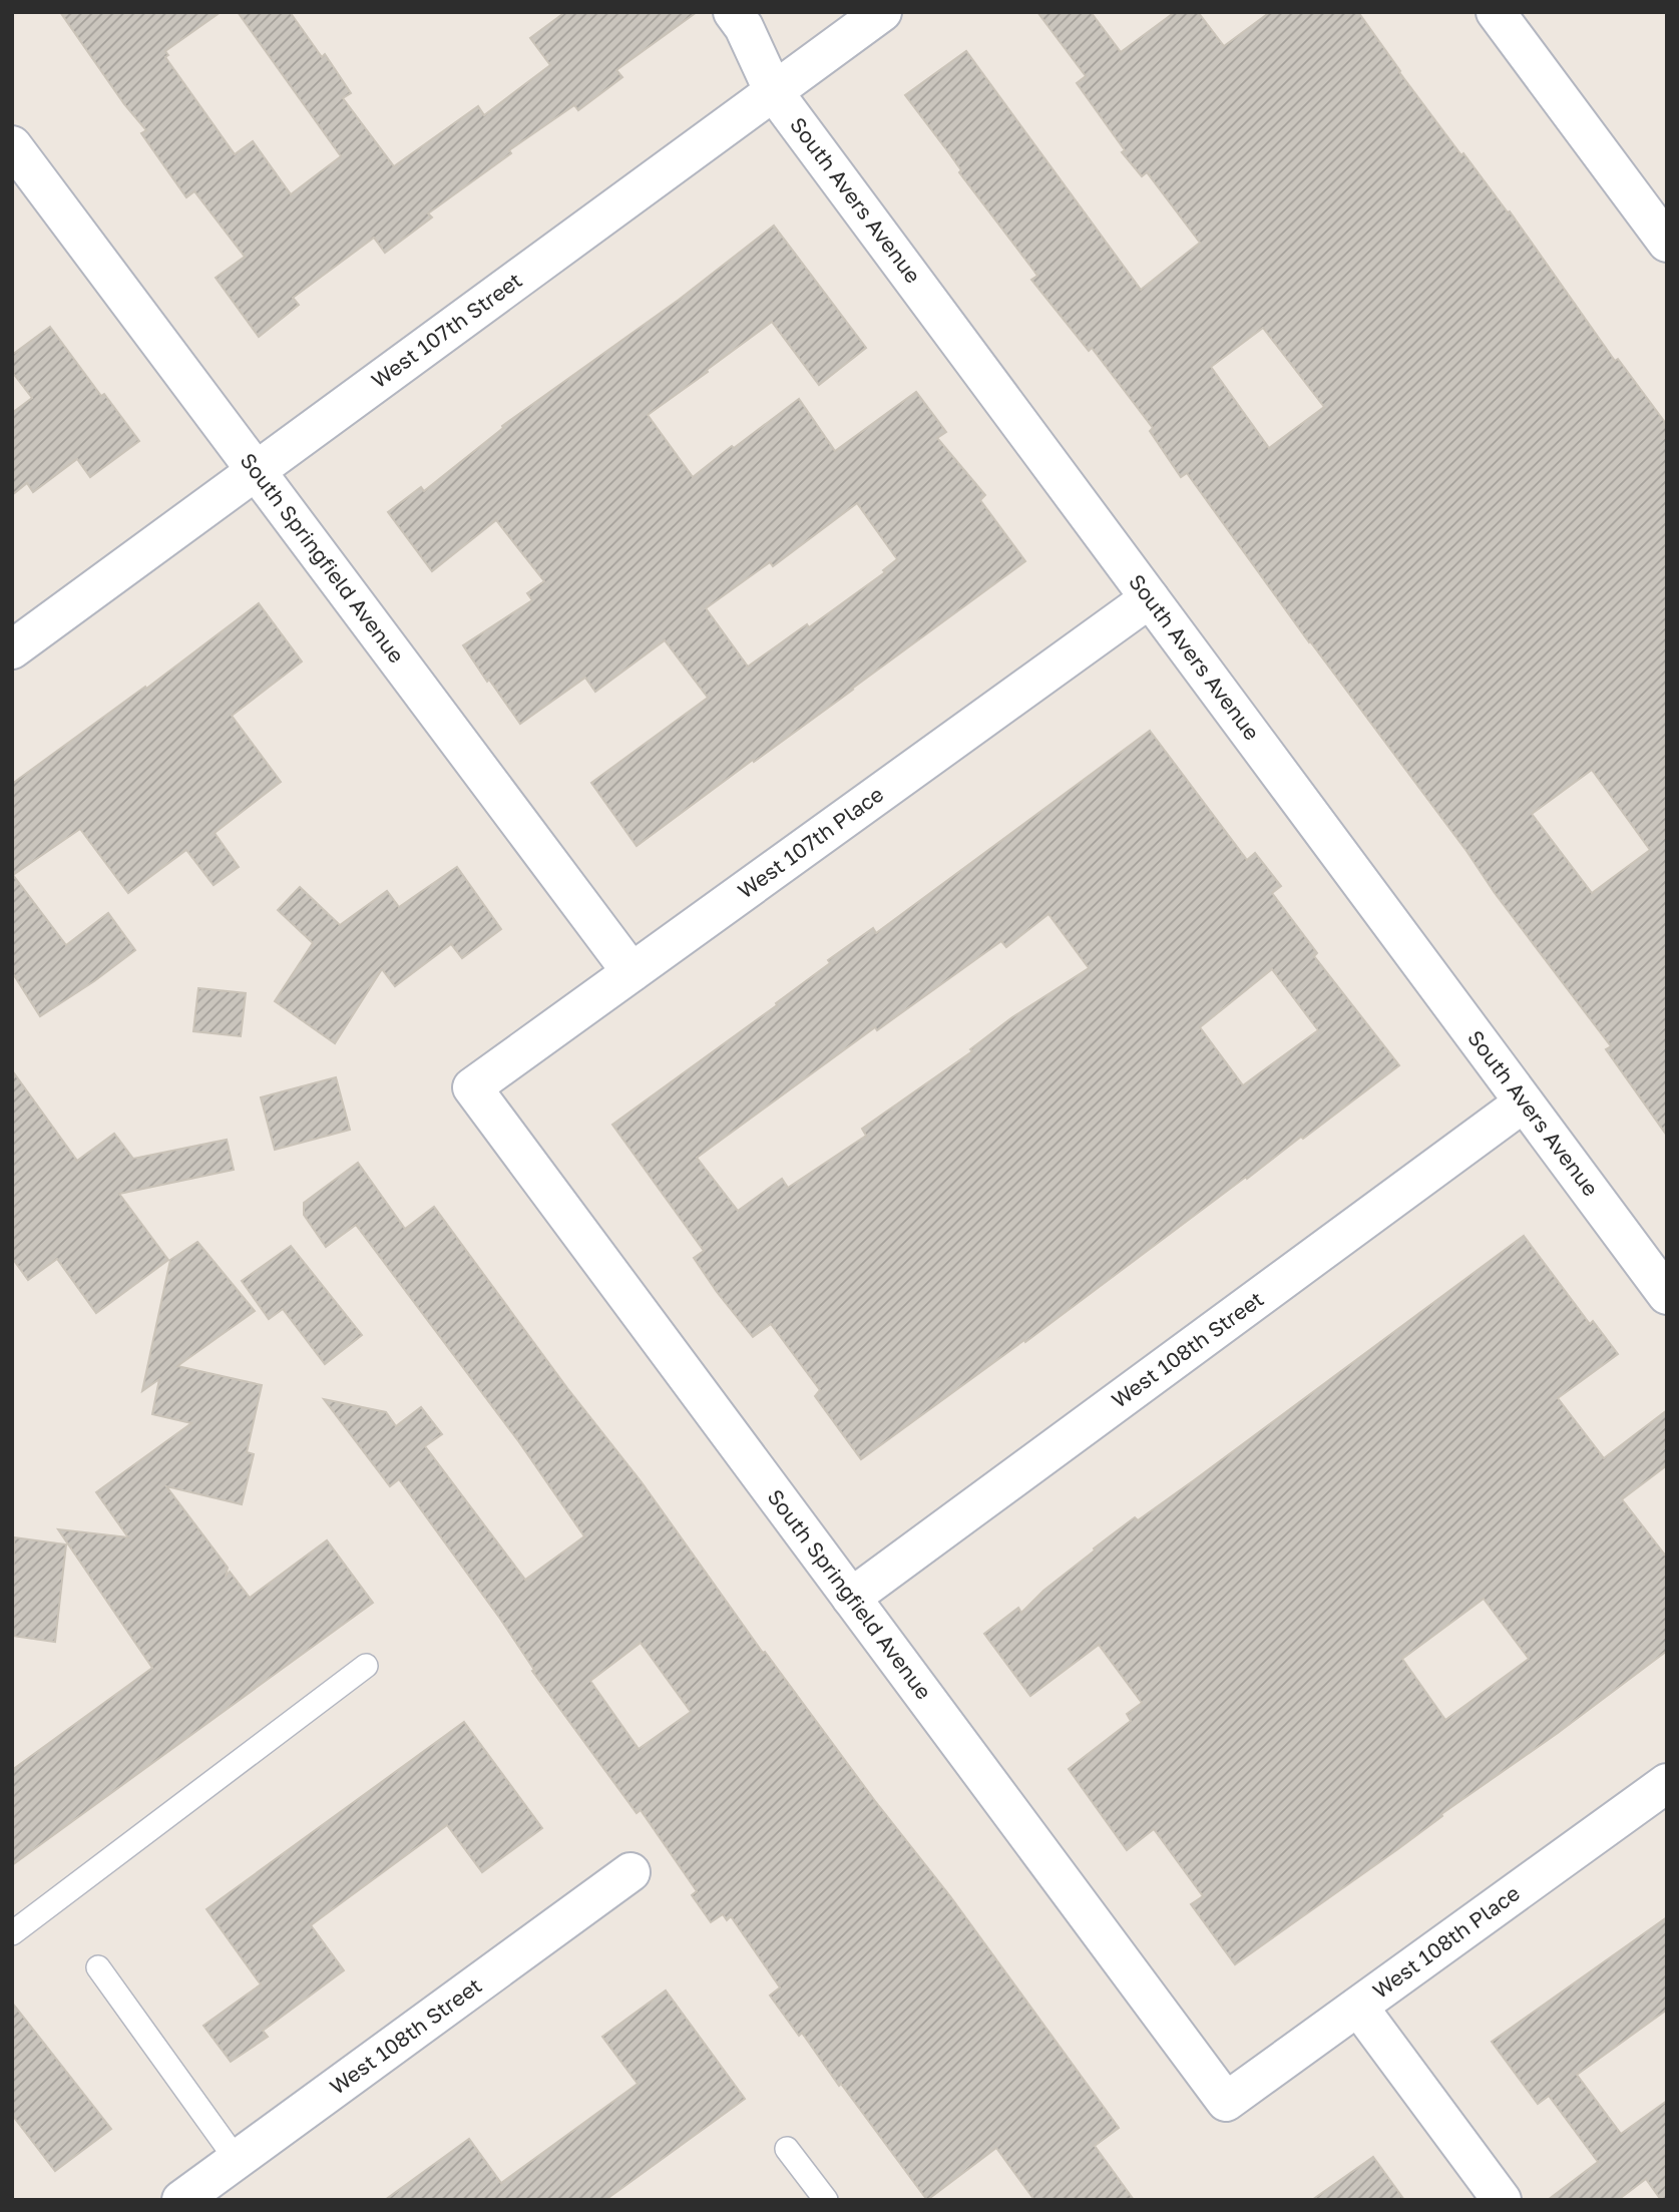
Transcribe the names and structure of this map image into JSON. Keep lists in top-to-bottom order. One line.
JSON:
{"streets":{"street":["South Avers Avenue","West 107th Street","South Springfield Avenue","West 107th Place","West 108th Street","West 108th Place"]},"crossings":[["South Avers Avenue","West 107th Street"],["South Avers Avenue","West 107th Place"],["South Avers Avenue","West 108th Street"],["West 107th Street","South Springfield Avenue"],["South Springfield Avenue","West 107th Place"],["South Springfield Avenue","West 108th Street"],["South Springfield Avenue","West 108th Place"]]}
